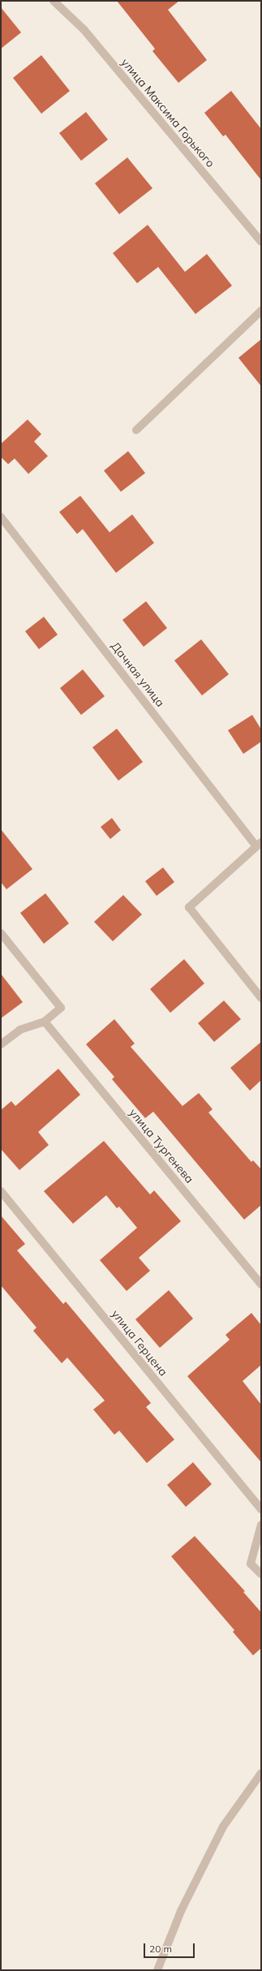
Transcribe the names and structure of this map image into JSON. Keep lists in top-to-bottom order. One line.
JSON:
{"streets":{"street":["улица Максима Горького","Дачная улица","улица Тургенева","улица Герцена"]},"scale_bar":"20 m"}
